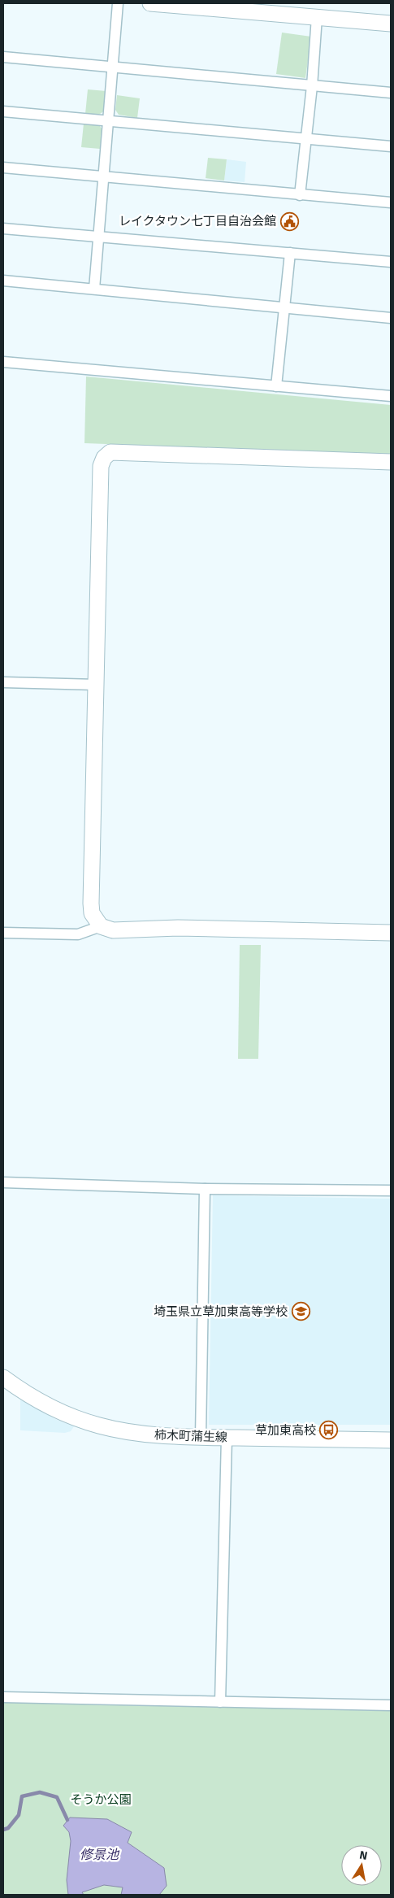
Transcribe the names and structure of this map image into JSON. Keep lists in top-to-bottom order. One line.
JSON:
{"streets":{"street":["柿木町蒲生線"]},"water":["修景池"],"parks":["そうか公園"],"places":{"public building":["レイクタウン七丁目自治会館"],"school or university":["埼玉県立草加東高等学校"],"bus stop":["草加東高校"]},"north":"top"}
